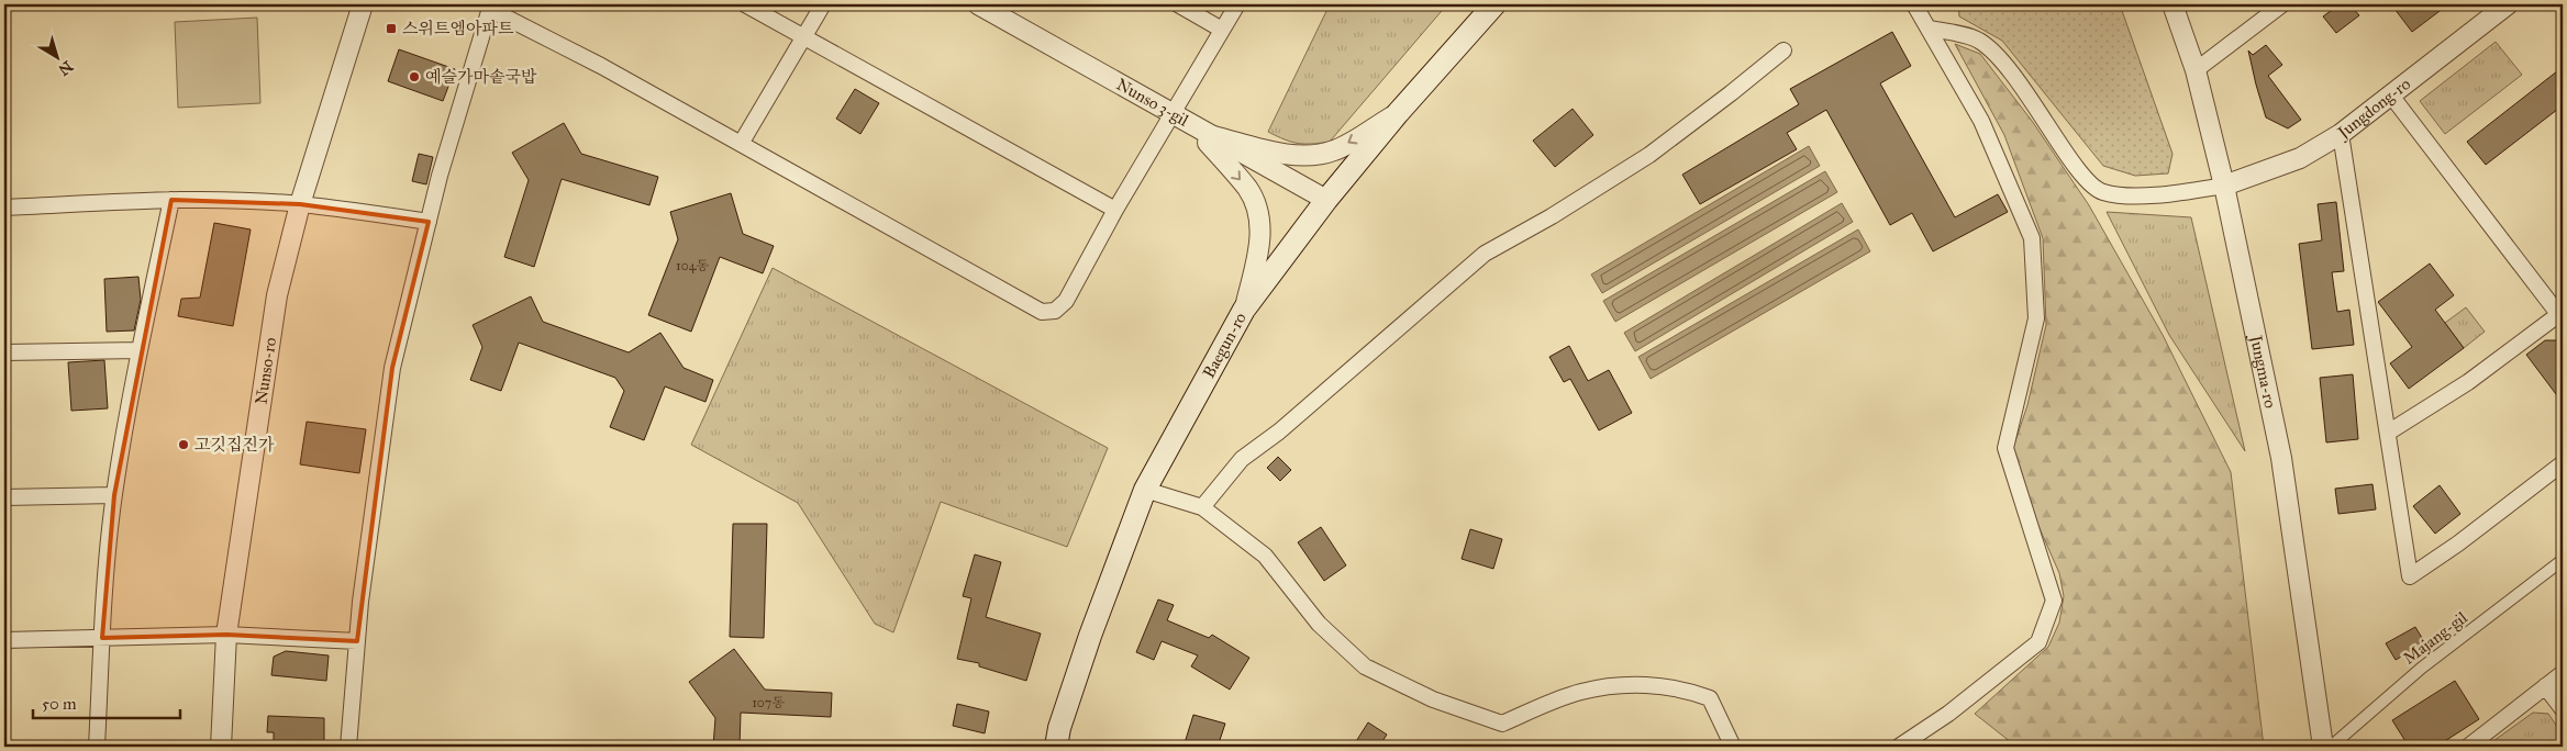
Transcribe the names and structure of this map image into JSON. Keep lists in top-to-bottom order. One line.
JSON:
{"streets":{"main road":["Baegun-ro"],"street":["Nunso 3-gil","Jungdong-ro","Nunso-ro","Jungma-ro","Majang-gil"]},"crossings":[["Nunso 3-gil","Baegun-ro"],["Jungdong-ro","Jungma-ro"]],"places":{"transit":["스위트엠아파트"],"other":["예슬가마솥국밥","고깃집진가"]},"house_numbers":["104동","107동"],"scale_bar":"50 m","north":"bottom right"}
